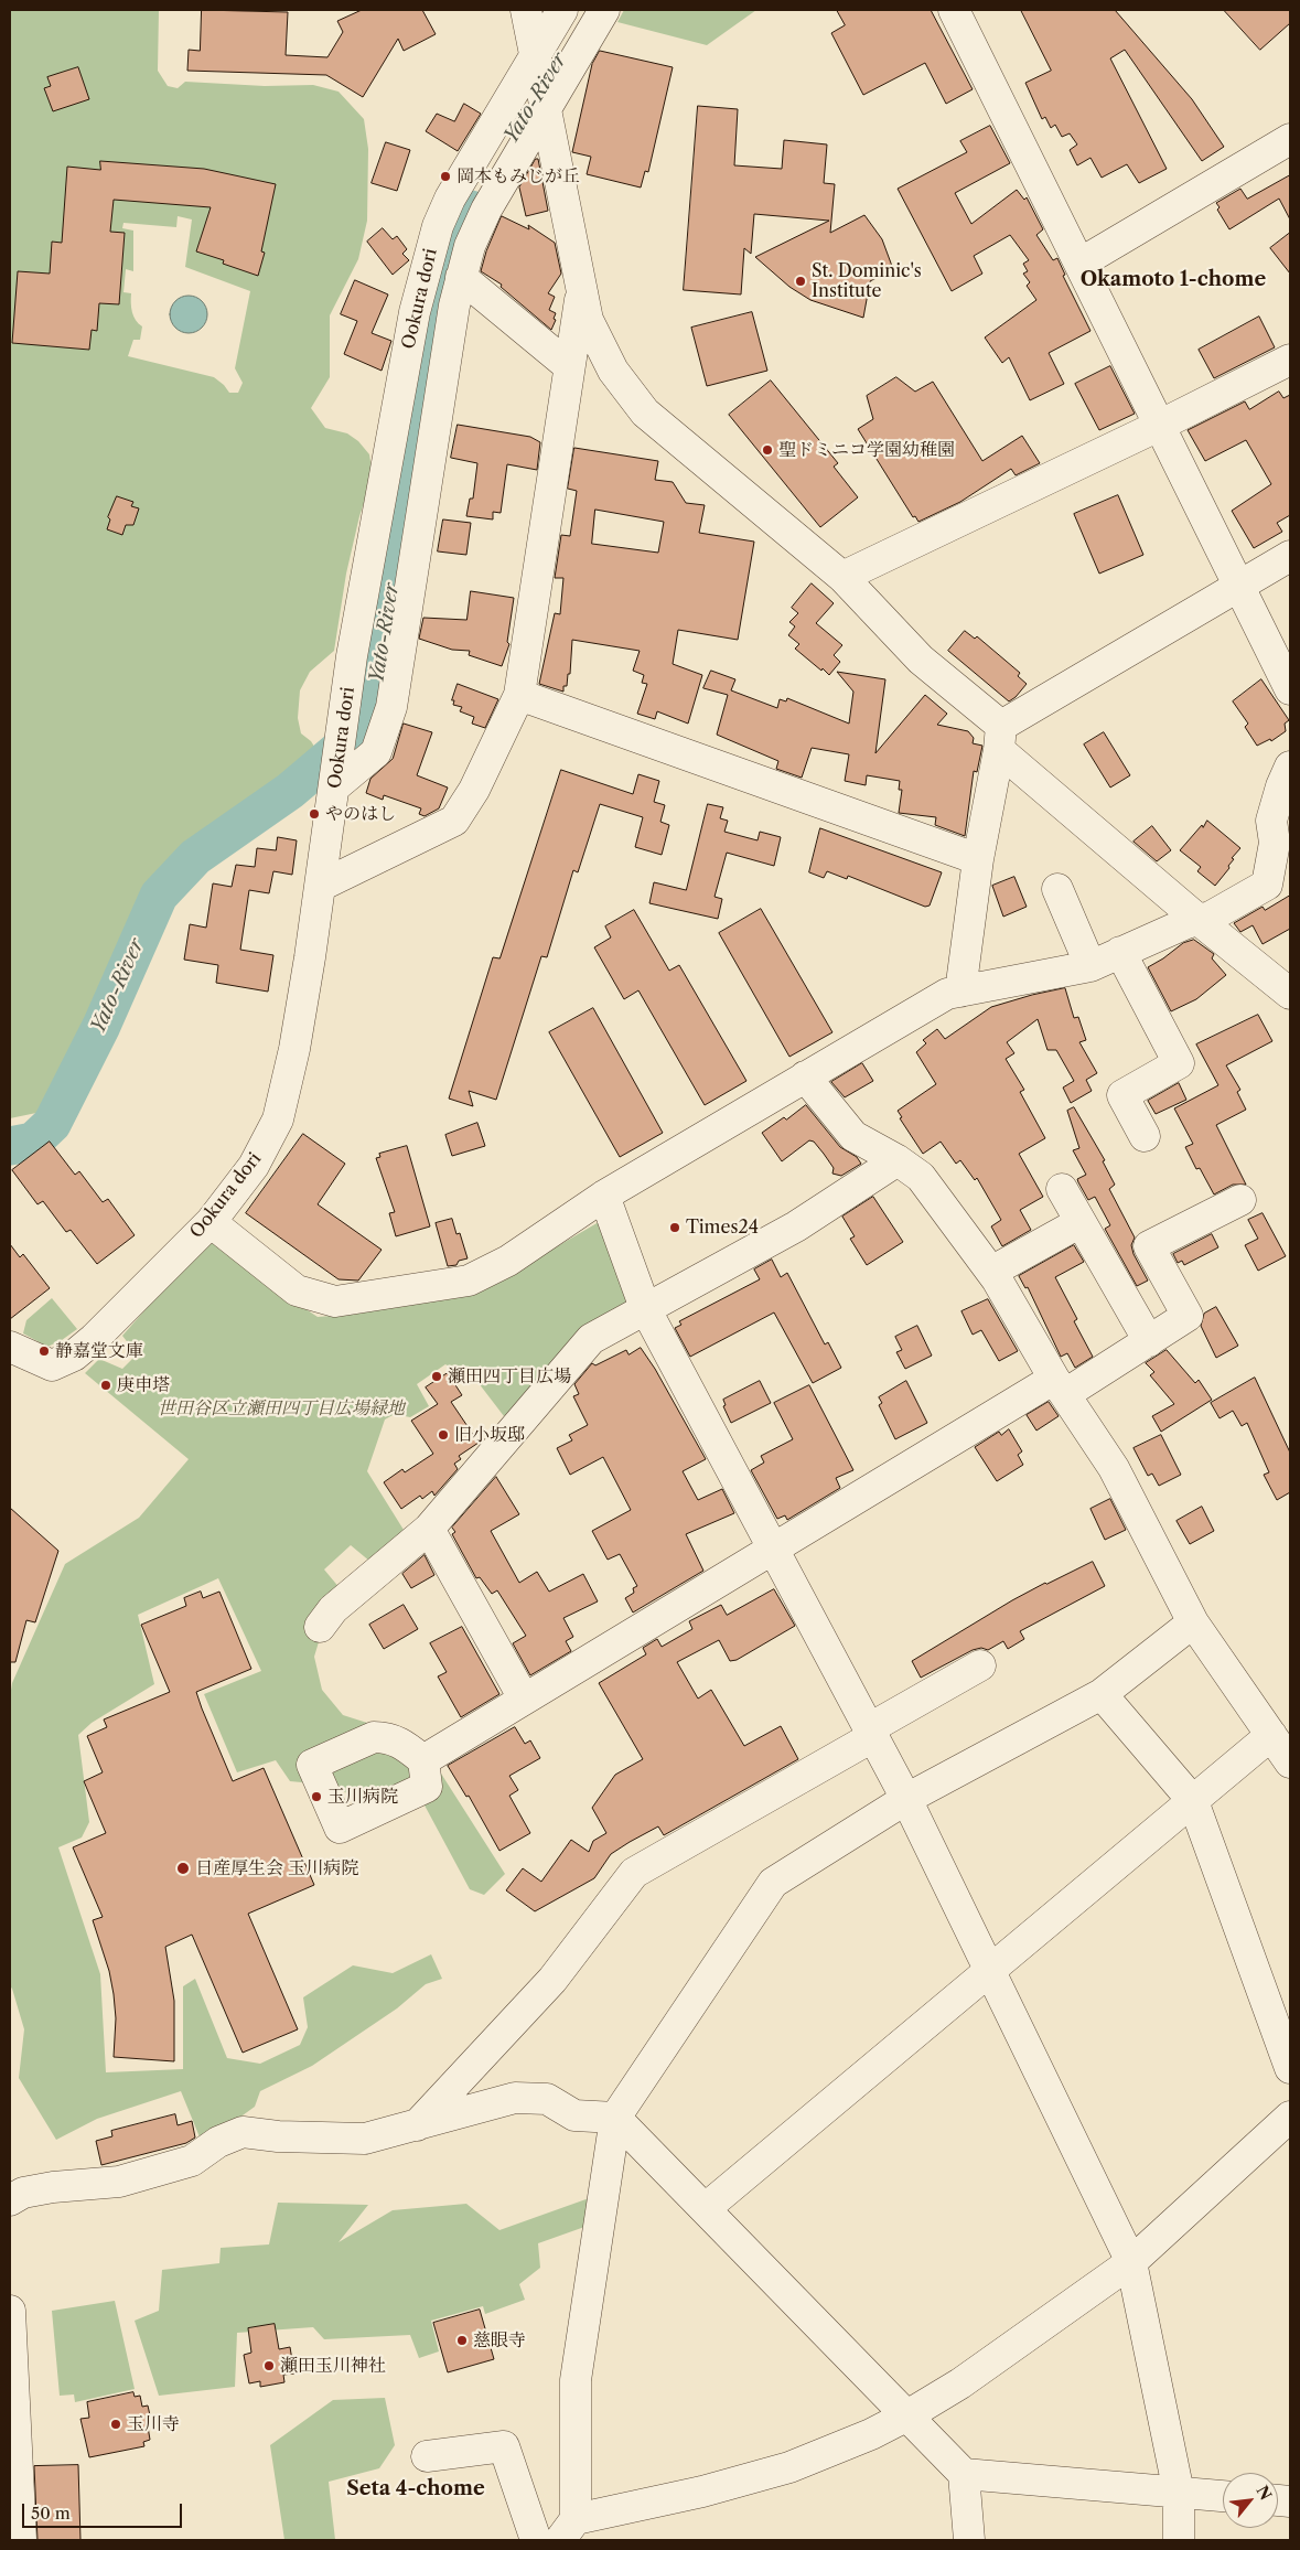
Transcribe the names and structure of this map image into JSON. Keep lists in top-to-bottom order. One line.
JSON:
{"streets":{"street":["Ookura dori"]},"districts":["Okamoto 1-chome","Seta 4-chome"],"water":["Yato-River"],"parks":["世田谷区立瀬田四丁目広場緑地"],"places":["岡本もみじが丘","St. Dominic's Institute","聖ドミニコ学園幼稚園","やのはし","Times24","静嘉堂文庫","瀬田四丁目広場","庚申塔","旧小坂邸","玉川病院","日産厚生会 玉川病院","慈眼寺","瀬田玉川神社","玉川寺"],"scale_bar":"50 m","north":"top right"}
